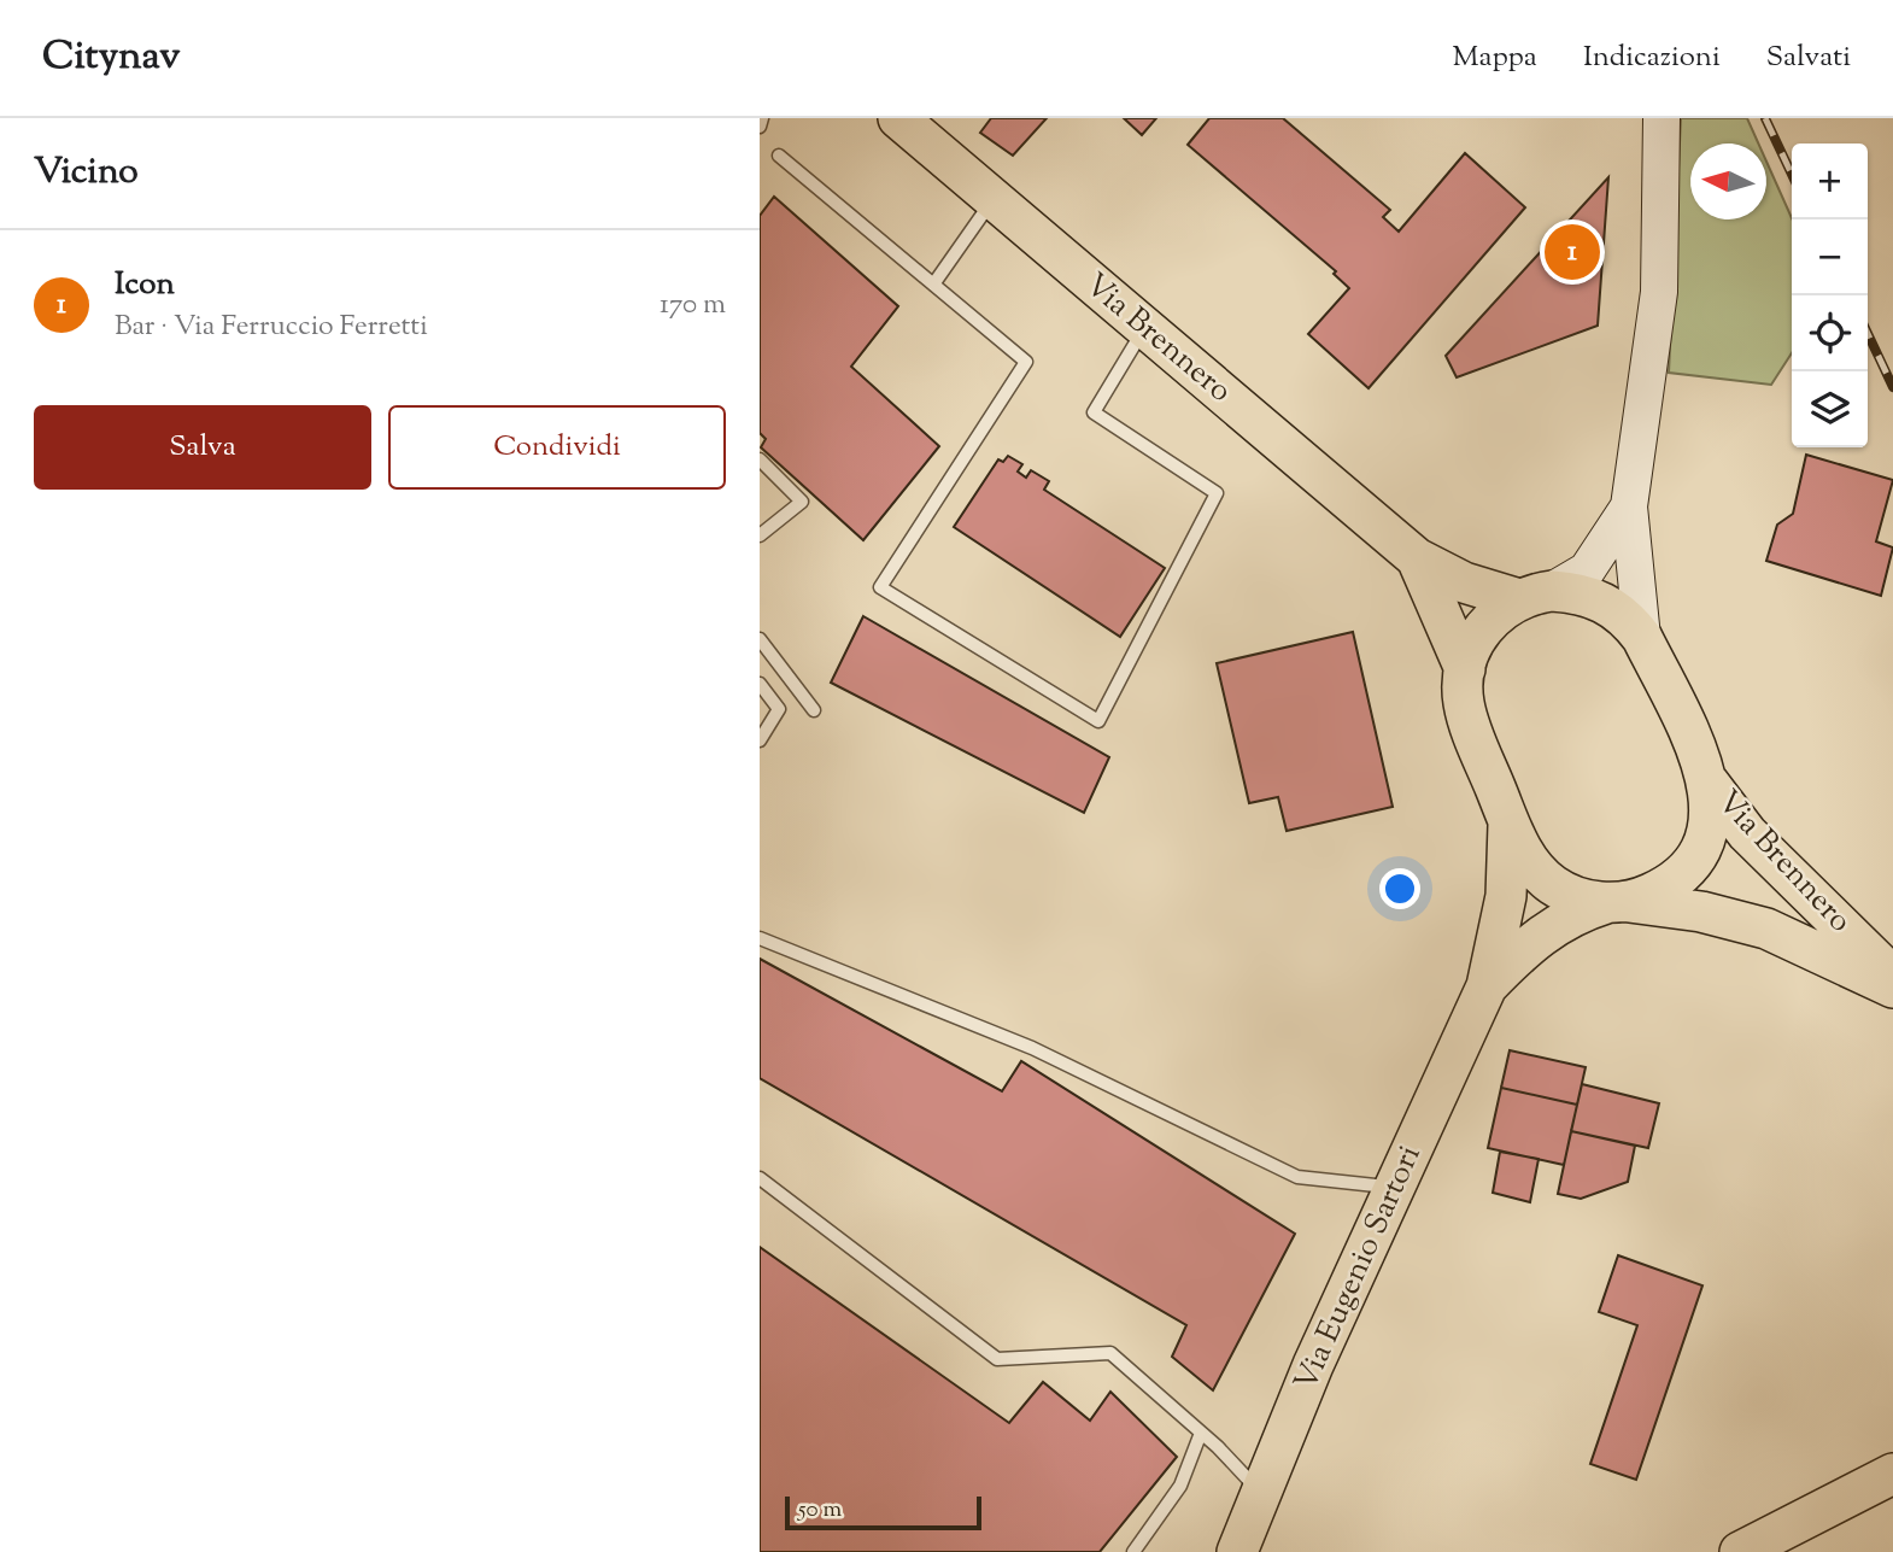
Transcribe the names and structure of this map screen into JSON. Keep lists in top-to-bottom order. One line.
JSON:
{"streets":{"main road":["Via Brennero","Via Eugenio Sartori"]},"crossings":[["Via Brennero","Via Eugenio Sartori"]],"scale_bar":"50 m","north":"left","page":{"header":"Citynav","nav":["Mappa","Indicazioni","Salvati"],"heading":"Vicino","map_buttons":["+","−"],"pins":"1","list":[{"mark":"1","name":"Icon","note":"Bar · Via Ferruccio Ferretti","value":"170 m"}],"buttons":["Salva","Condividi"],"scale":"50 m"}}
